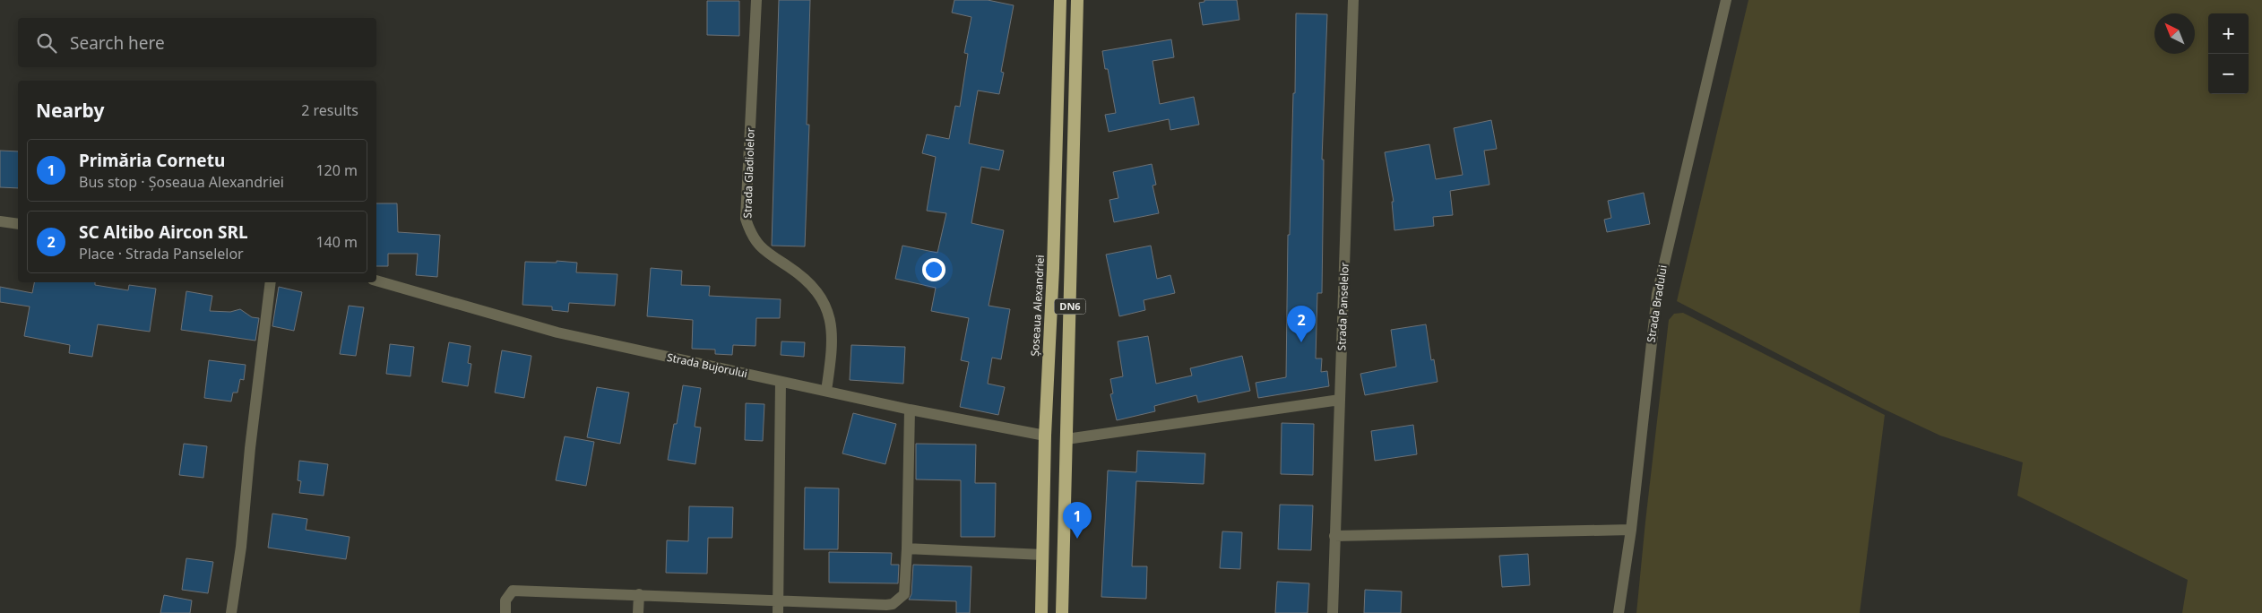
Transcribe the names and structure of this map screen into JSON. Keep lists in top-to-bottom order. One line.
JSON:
{"streets":{"highway":["Șoseaua Alexandriei","DN6"],"street":["Strada Gladiolelor","Strada Bradului","Strada Panselelor","Strada Bujorului"]},"crossings":[["Strada Gladiolelor","Strada Bujorului"],["Șoseaua Alexandriei","Strada Bujorului"]],"north":"top left","page":{"map_buttons":["+","−"],"search":"Search here","heading":["Nearby","2 results"],"list":[{"mark":"1","name":"Primăria Cornetu","note":"Bus stop · Șoseaua Alexandriei","value":"120 m"},{"mark":"2","name":"SC Altibo Aircon SRL","note":"Place · Strada Panselelor","value":"140 m"}],"pins":["2","1"]}}
